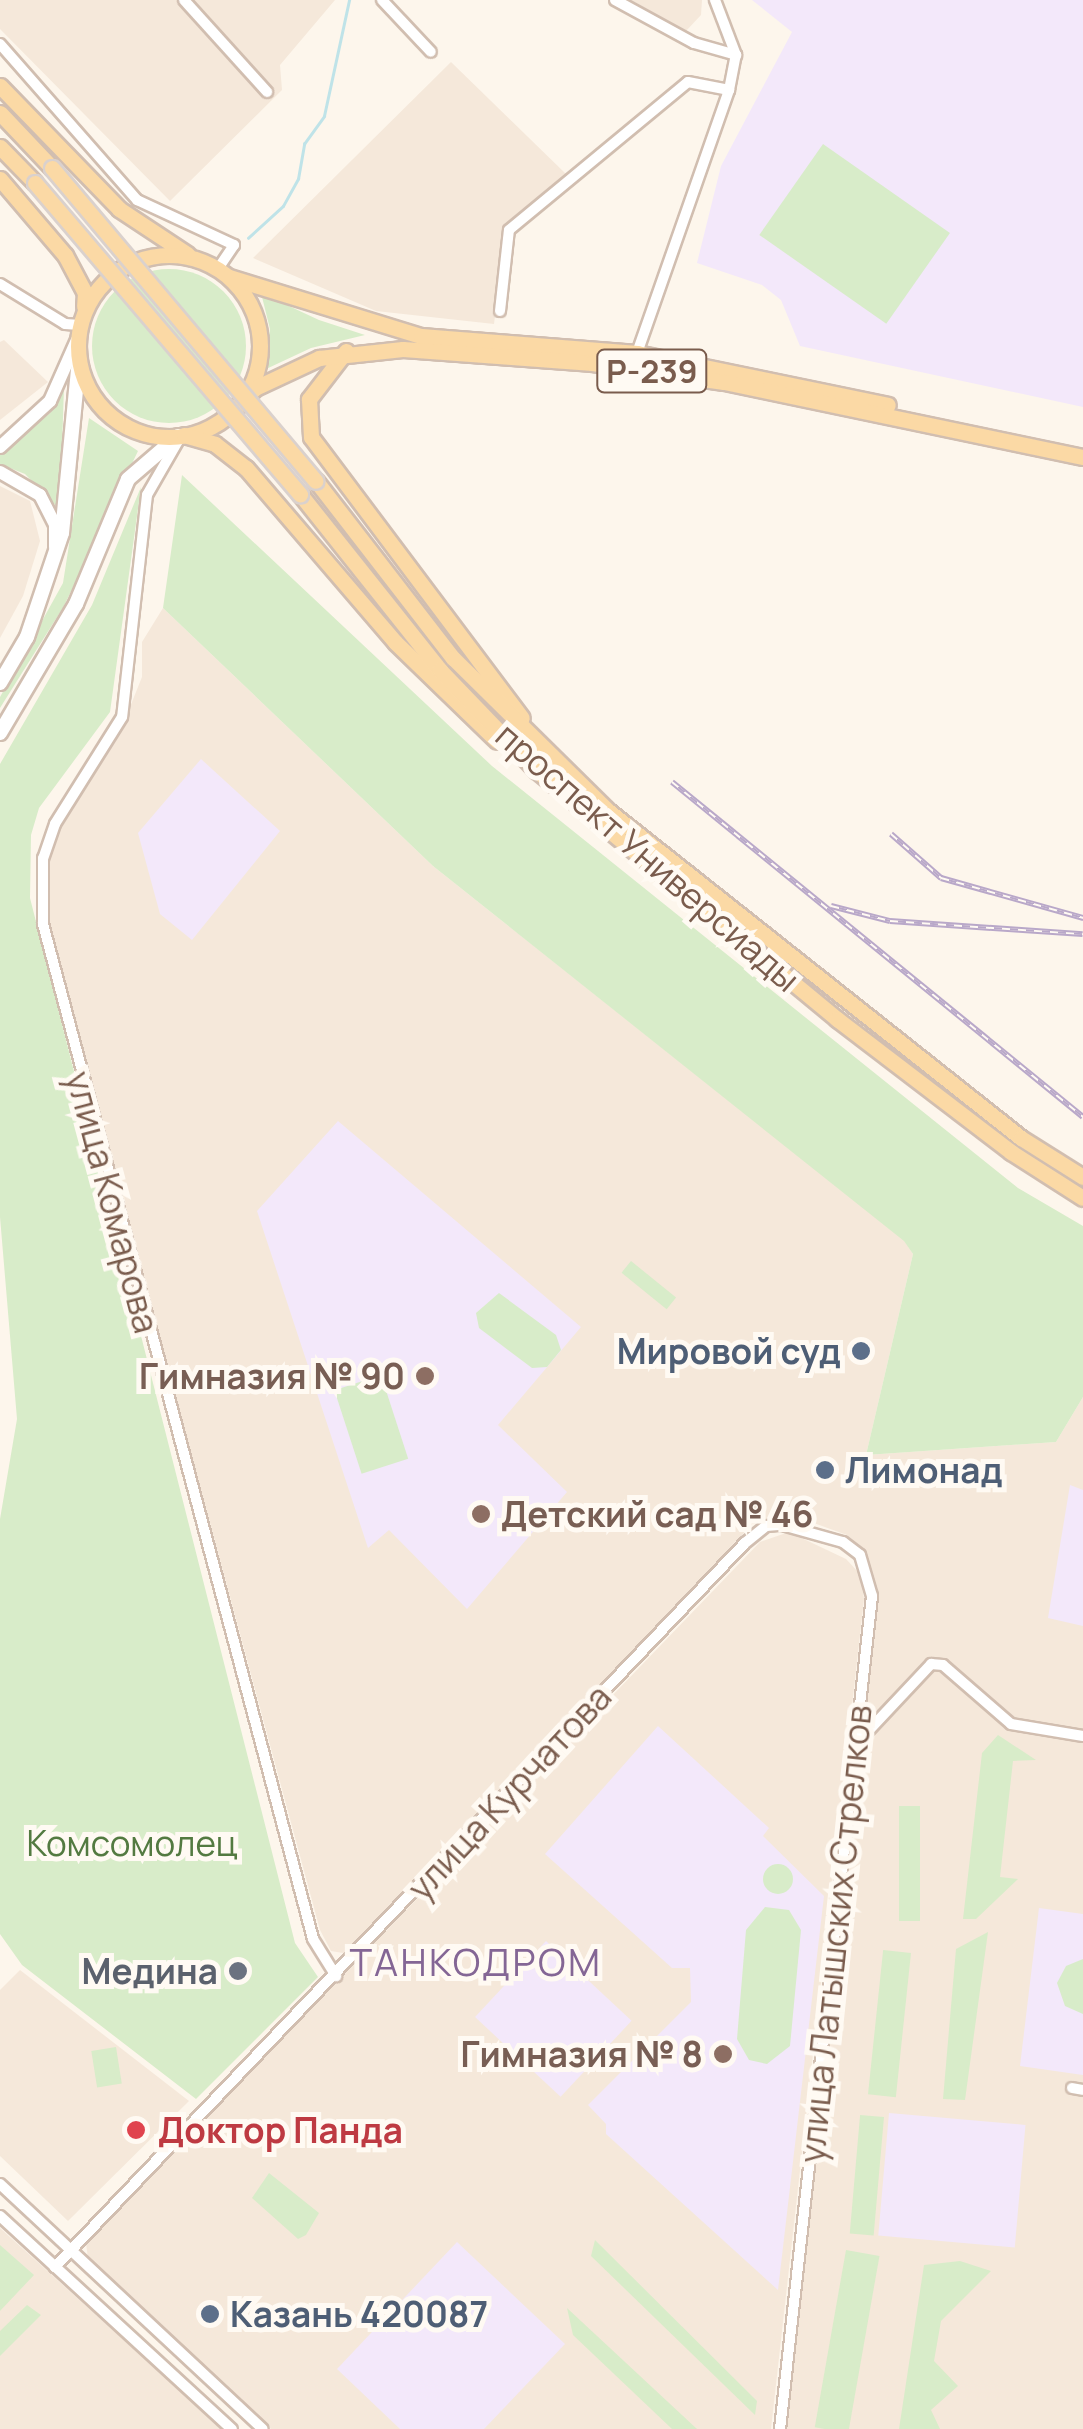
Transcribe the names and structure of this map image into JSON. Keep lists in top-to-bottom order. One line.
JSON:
{"streets":{"main road":["Р-239","проспект Универсиады"],"street":["улица Комарова","улица Курчатова","улица Латышских Стрелков"]},"crossings":[["Р-239","улица Комарова"],["улица Комарова","улица Курчатова"],["улица Курчатова","улица Латышских Стрелков"]],"districts":["ТАНКОДРОМ"],"parks":["Комсомолец"],"places":["Мировой суд","Гимназия № 90","Лимонад","Детский сад № 46","Медина","Гимназия № 8","Доктор Панда","Казань 420087"]}
